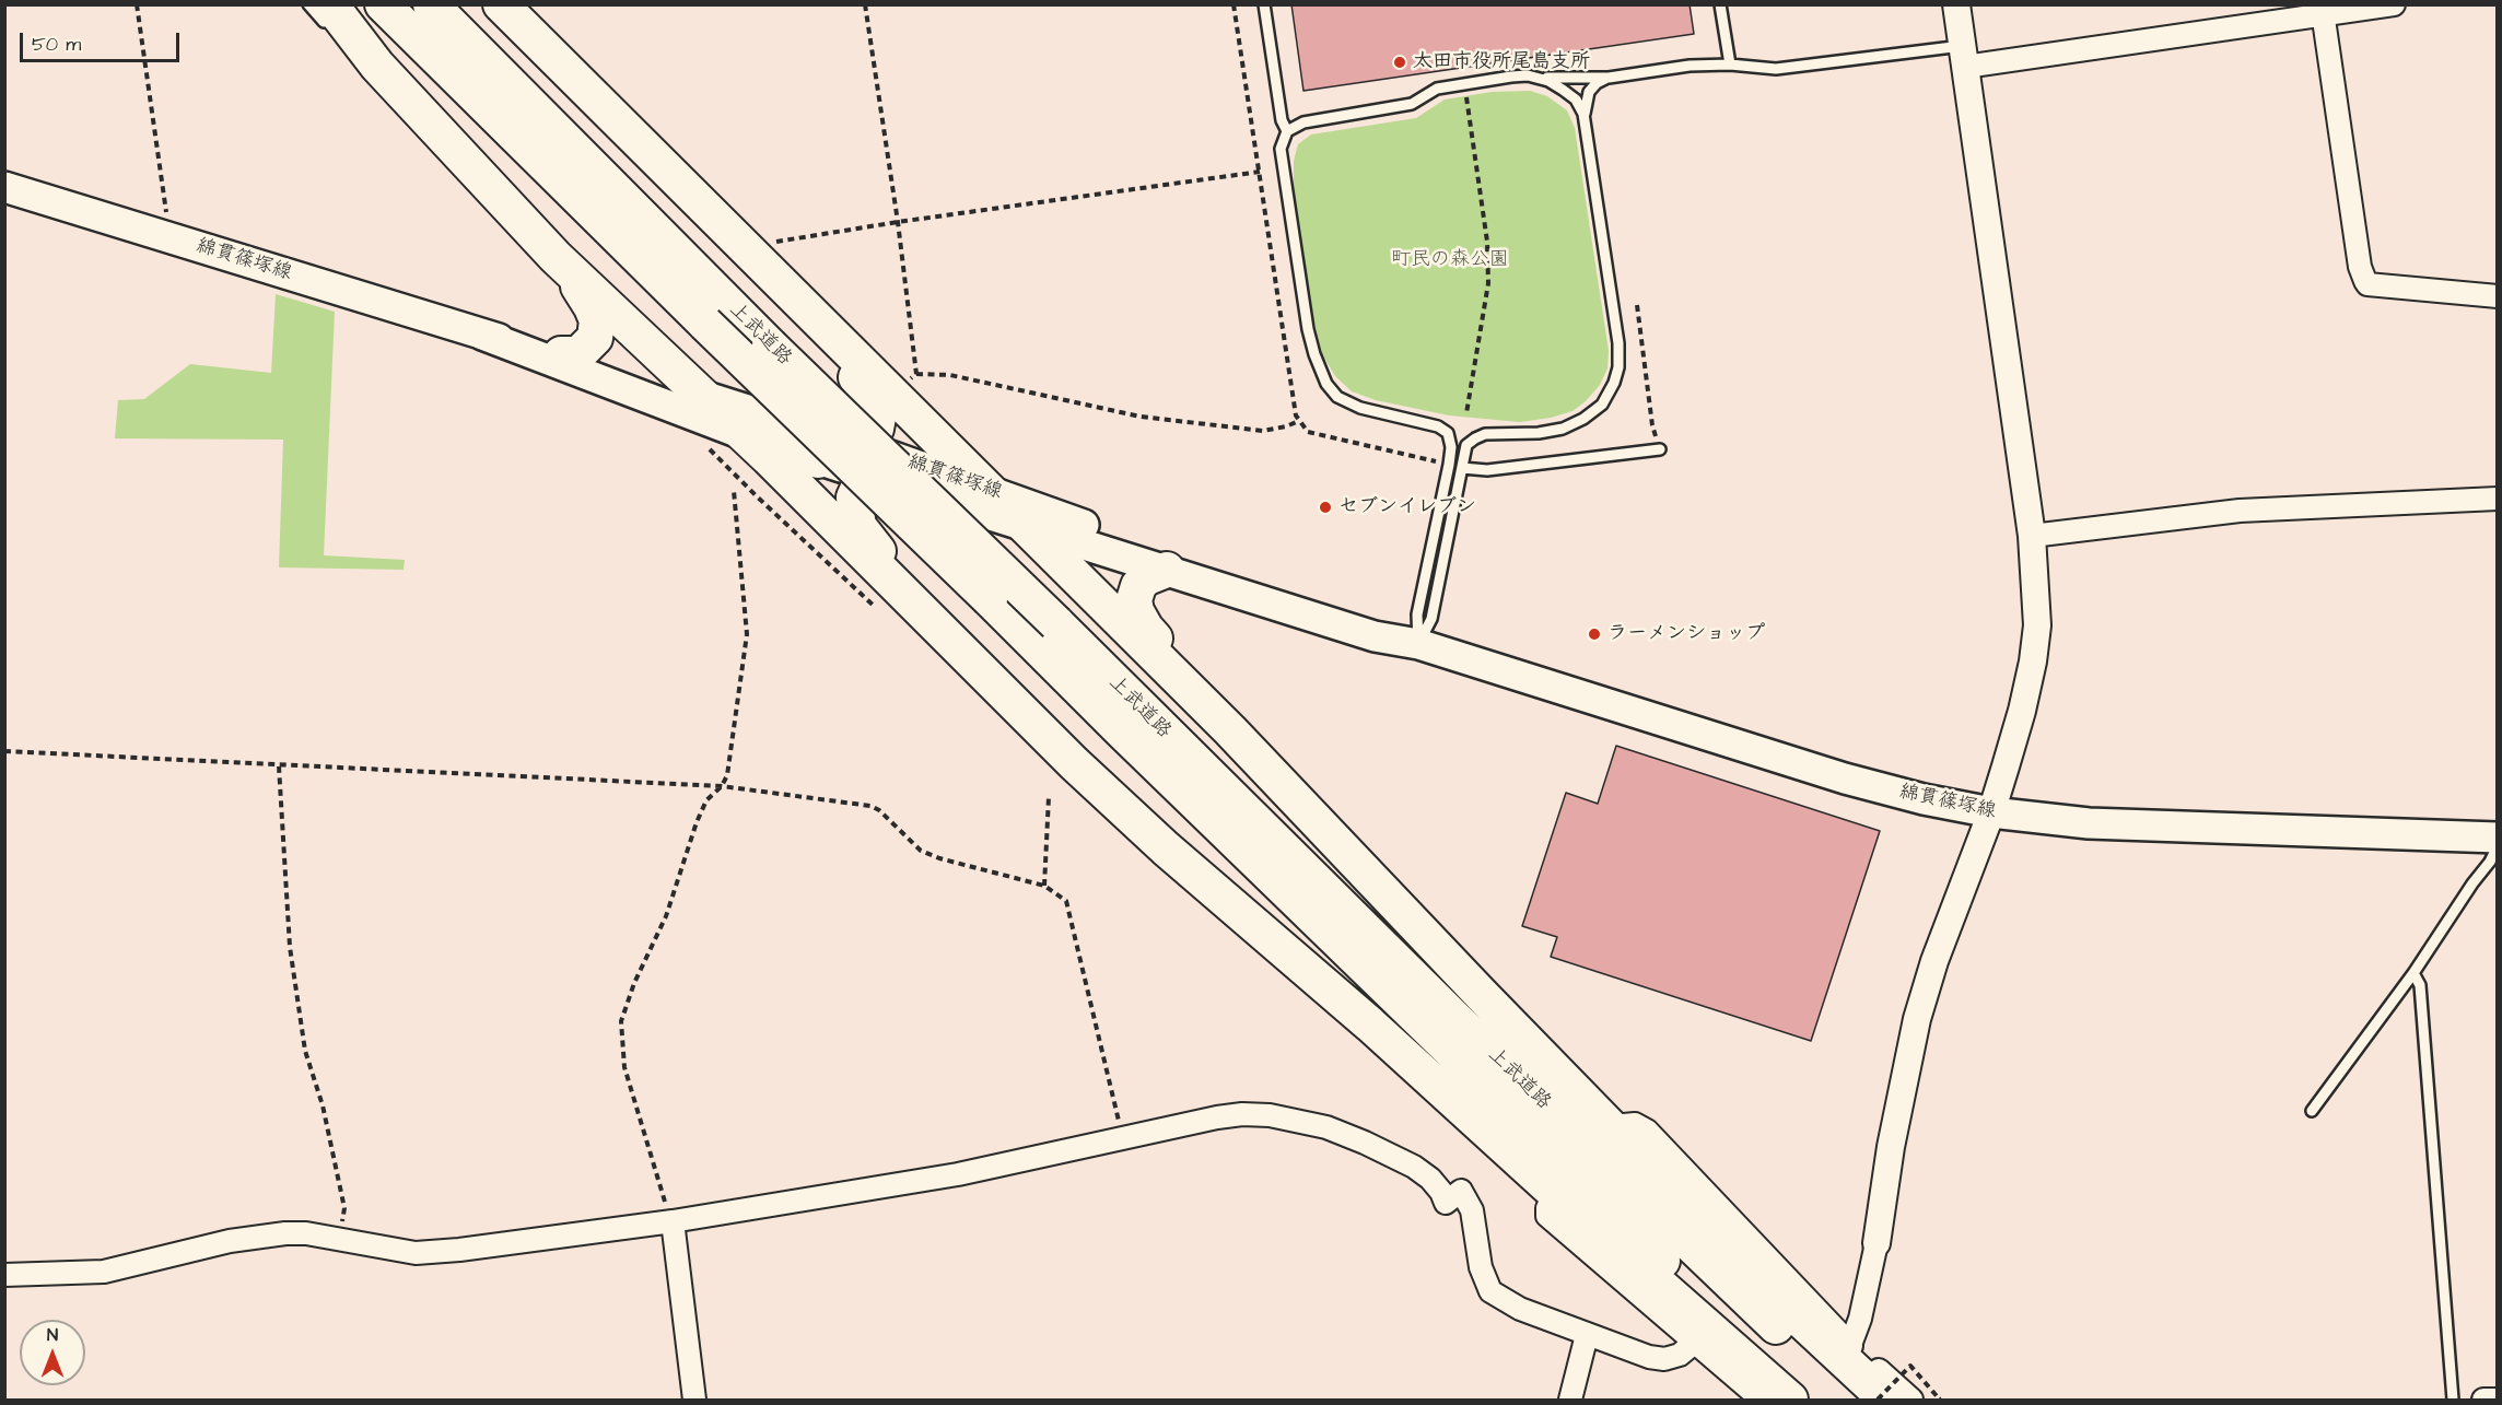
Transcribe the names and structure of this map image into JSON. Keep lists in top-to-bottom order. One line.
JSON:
{"streets":{"highway":["上武道路"],"main road":["綿貫篠塚線"]},"parks":["町民の森公園"],"places":["太田市役所尾島支所","セブンイレブン","ラーメンショップ"],"scale_bar":"50 m","north":"top"}
